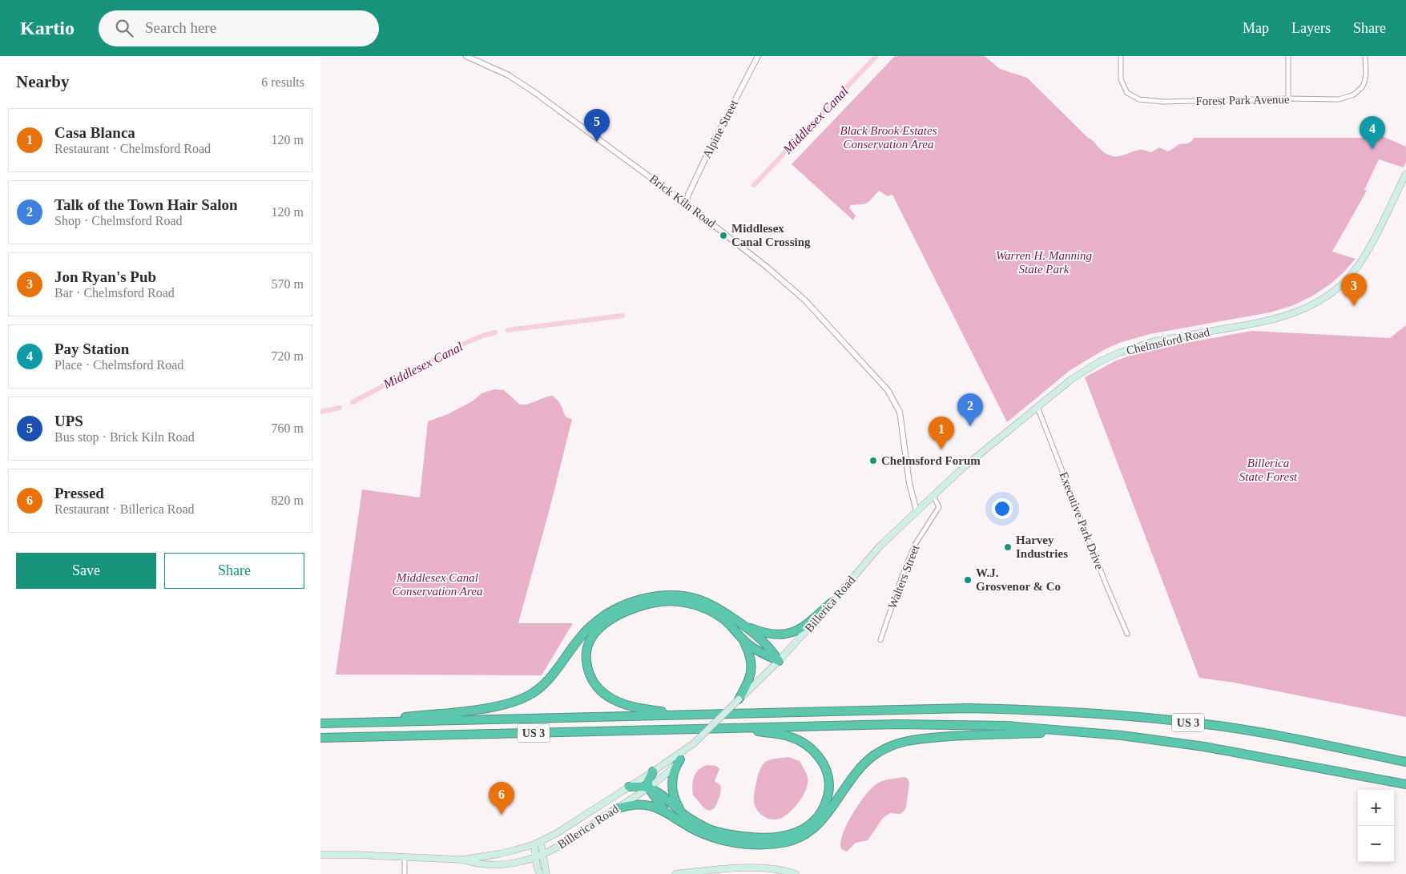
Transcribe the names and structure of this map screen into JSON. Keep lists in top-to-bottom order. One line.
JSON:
{"streets":{"highway":["US 3"],"main road":["Chelmsford Road","Billerica Road"],"street":["Forest Park Avenue","Alpine Street","Brick Kiln Road","Executive Park Drive","Walters Street"]},"crossings":[["Alpine Street","Brick Kiln Road"],["Brick Kiln Road","Chelmsford Road"],["Chelmsford Road","Executive Park Drive"],["Chelmsford Road","Walters Street"],["Chelmsford Road","Billerica Road"]],"water":["Middlesex Canal"],"parks":["Black Brook Estates Conservation Area","Warren H. Manning State Park","Billerica State Forest","Middlesex Canal Conservation Area"],"places":["Middlesex Canal Crossing","Chelmsford Forum","Harvey Industries","W.J. Grosvenor & Co"],"page":{"header":"Kartio","search":"Search here","nav":["Map","Layers","Share"],"heading":["Nearby","6 results"],"list":[{"mark":"1","name":"Casa Blanca","note":"Restaurant · Chelmsford Road","value":"120 m"},{"mark":"2","name":"Talk of the Town Hair Salon","note":"Shop · Chelmsford Road","value":"120 m"},{"mark":"3","name":"Jon Ryan's Pub","note":"Bar · Chelmsford Road","value":"570 m"},{"mark":"4","name":"Pay Station","note":"Place · Chelmsford Road","value":"720 m"},{"mark":"5","name":"UPS","note":"Bus stop · Brick Kiln Road","value":"760 m"},{"mark":"6","name":"Pressed","note":"Restaurant · Billerica Road","value":"820 m"}],"pins":["5","4","3","2","1","6"],"buttons":["Save","Share"],"map_buttons":["+","−"]}}
